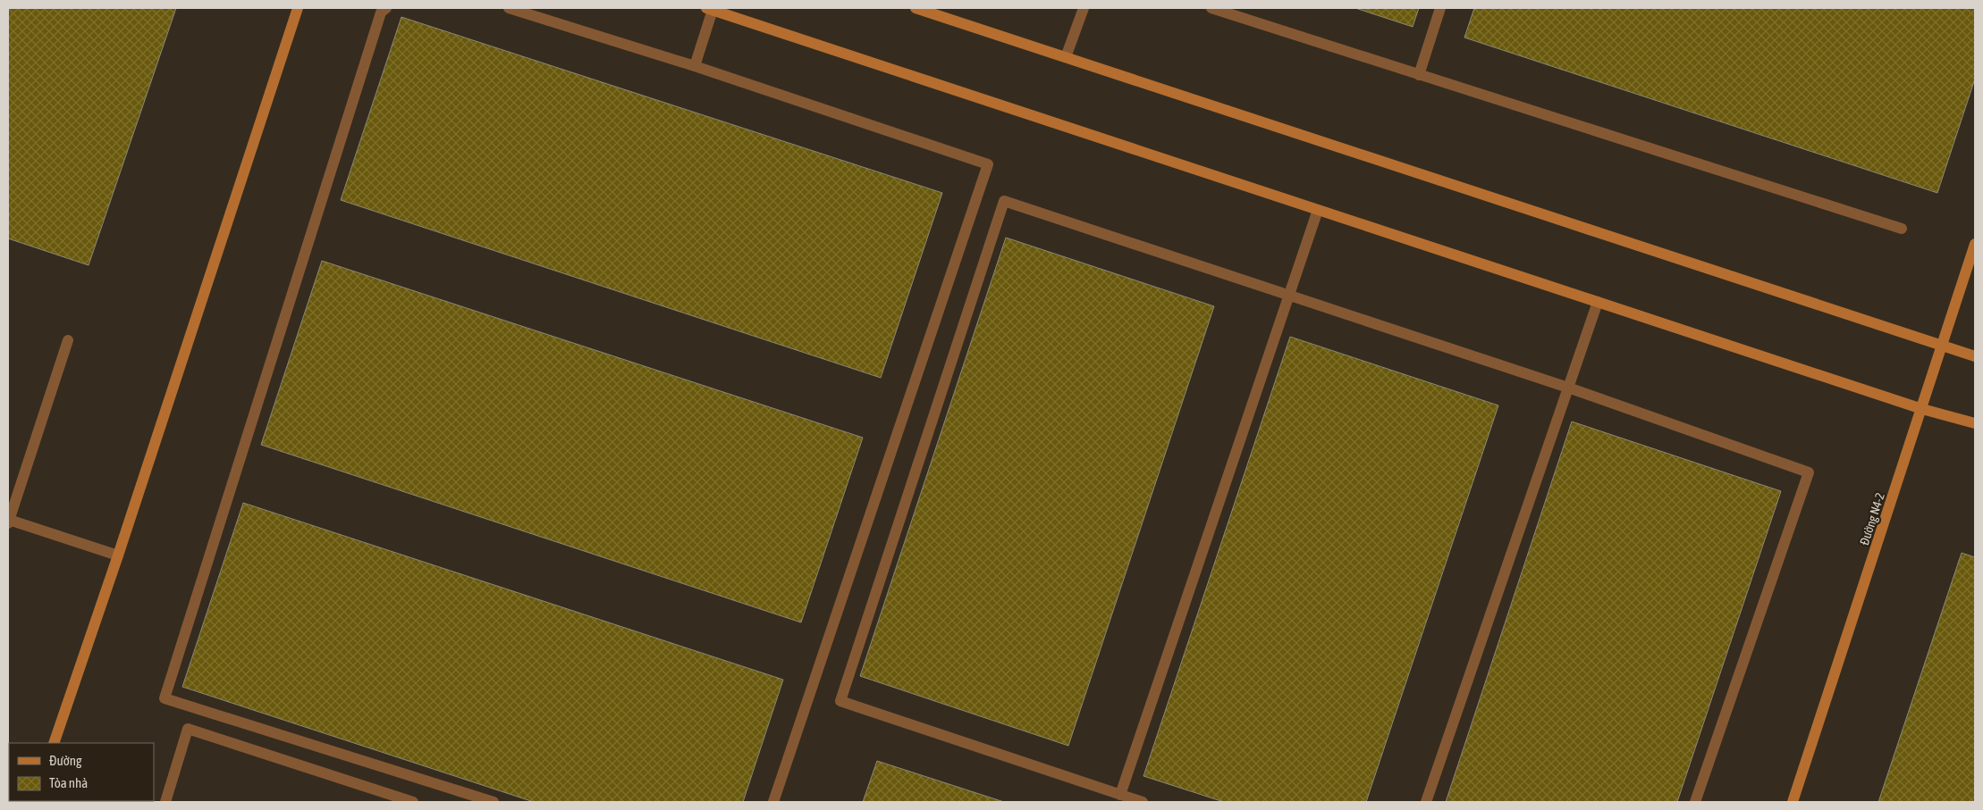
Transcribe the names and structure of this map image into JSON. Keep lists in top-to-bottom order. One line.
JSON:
{"streets":{"street":["Đường N4-2"]},"legend":["Đường","Tòa nhà"]}
